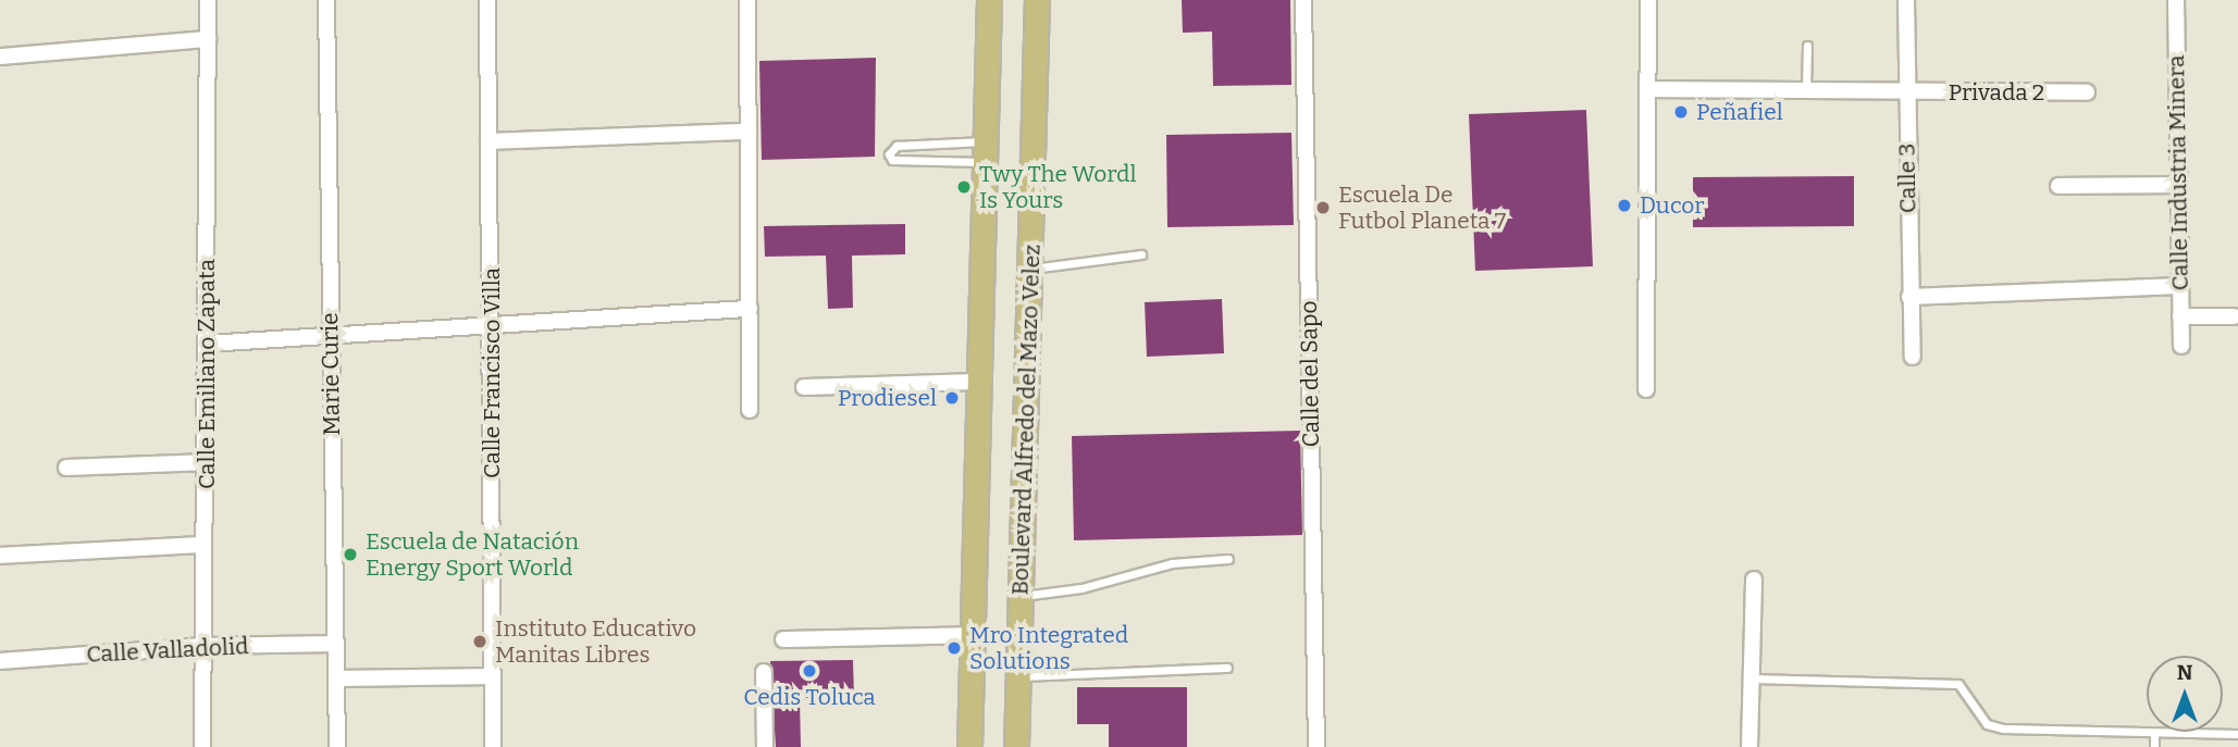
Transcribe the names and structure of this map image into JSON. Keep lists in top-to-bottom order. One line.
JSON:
{"streets":{"main road":["Boulevard Alfredo del Mazo Velez"],"street":["Privada 2","Calle Industria Minera","Calle 3","Calle Francisco Villa","Calle Emiliano Zapata","Marie Curie","Calle del Sapo","Calle Valladolid"]},"crossings":[["Privada 2","Calle 3"],["Calle Emiliano Zapata","Calle Valladolid"],["Marie Curie","Calle Valladolid"]],"places":["Peñafiel","Twy The Wordl Is Yours","Ducor","Escuela De Futbol Planeta 7","Prodiesel","Escuela de Natación Energy Sport World","Instituto Educativo Manitas Libres","Mro Integrated Solutions","Cedis Toluca"],"north":"top"}
